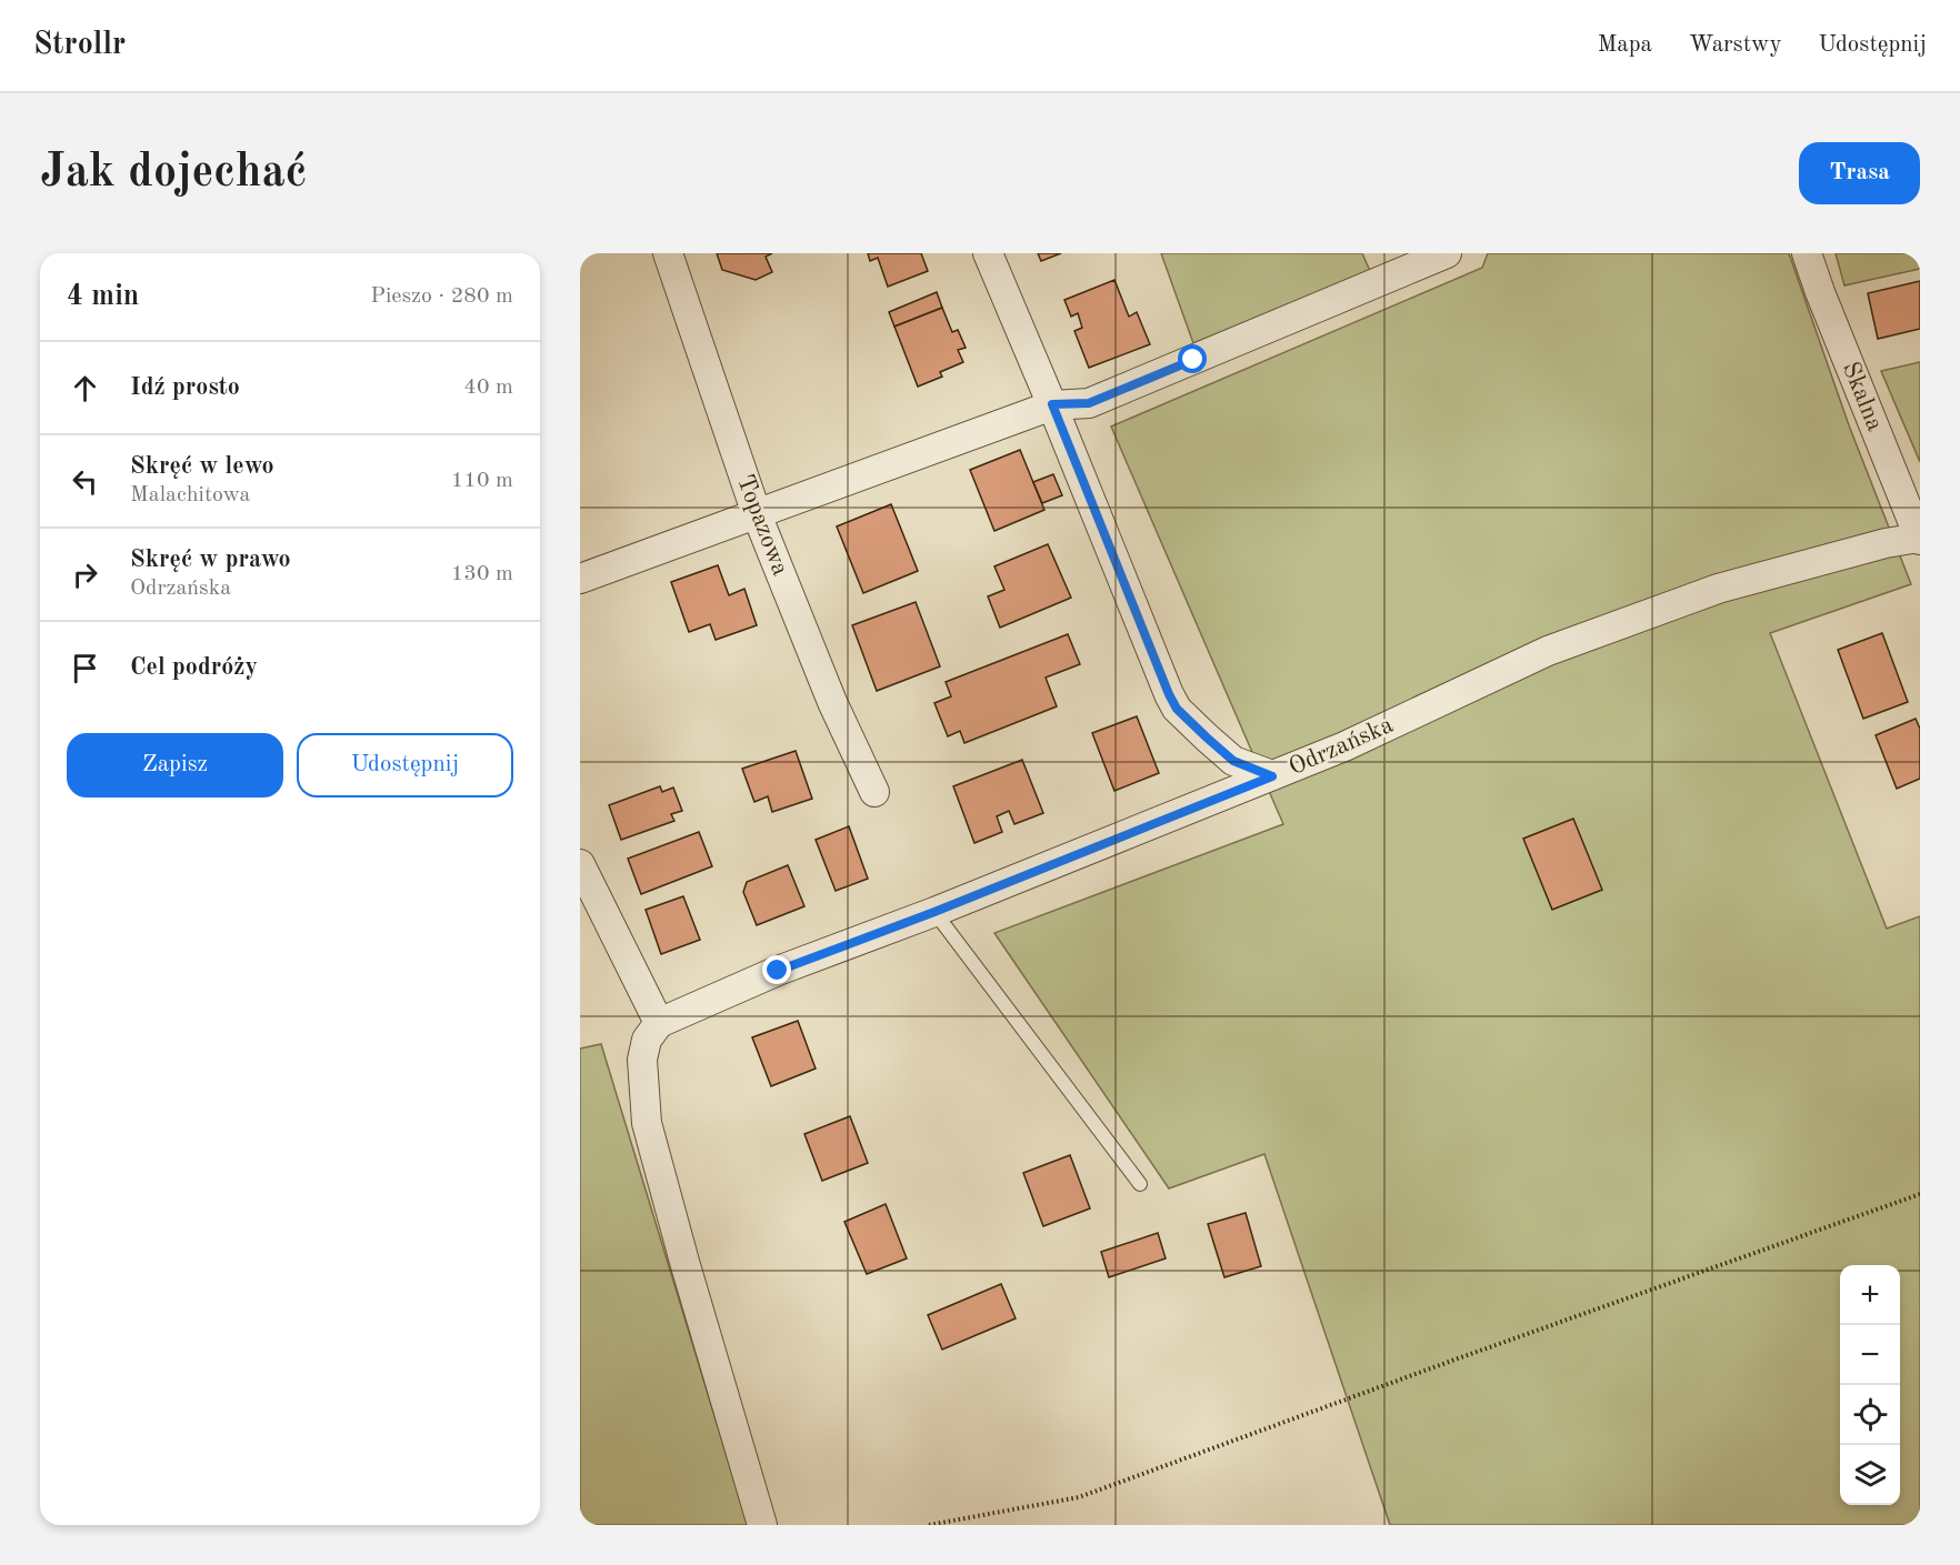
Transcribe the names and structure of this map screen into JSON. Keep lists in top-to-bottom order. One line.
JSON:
{"streets":{"street":["Skalna","Topazowa","Odrzańska"]},"crossings":[["Skalna","Odrzańska"]],"page":{"header":"Strollr","nav":["Mapa","Warstwy","Udostępnij"],"buttons":["Trasa",["Zapisz","Udostępnij"]],"title":"Jak dojechać","heading":["4 min","Pieszo · 280 m"],"list":[["Idź prosto","40 m"],["Skręć w lewo","Malachitowa","110 m"],["Skręć w prawo","Odrzańska","130 m"],"Cel podróży"],"map_buttons":["+","−"]}}
